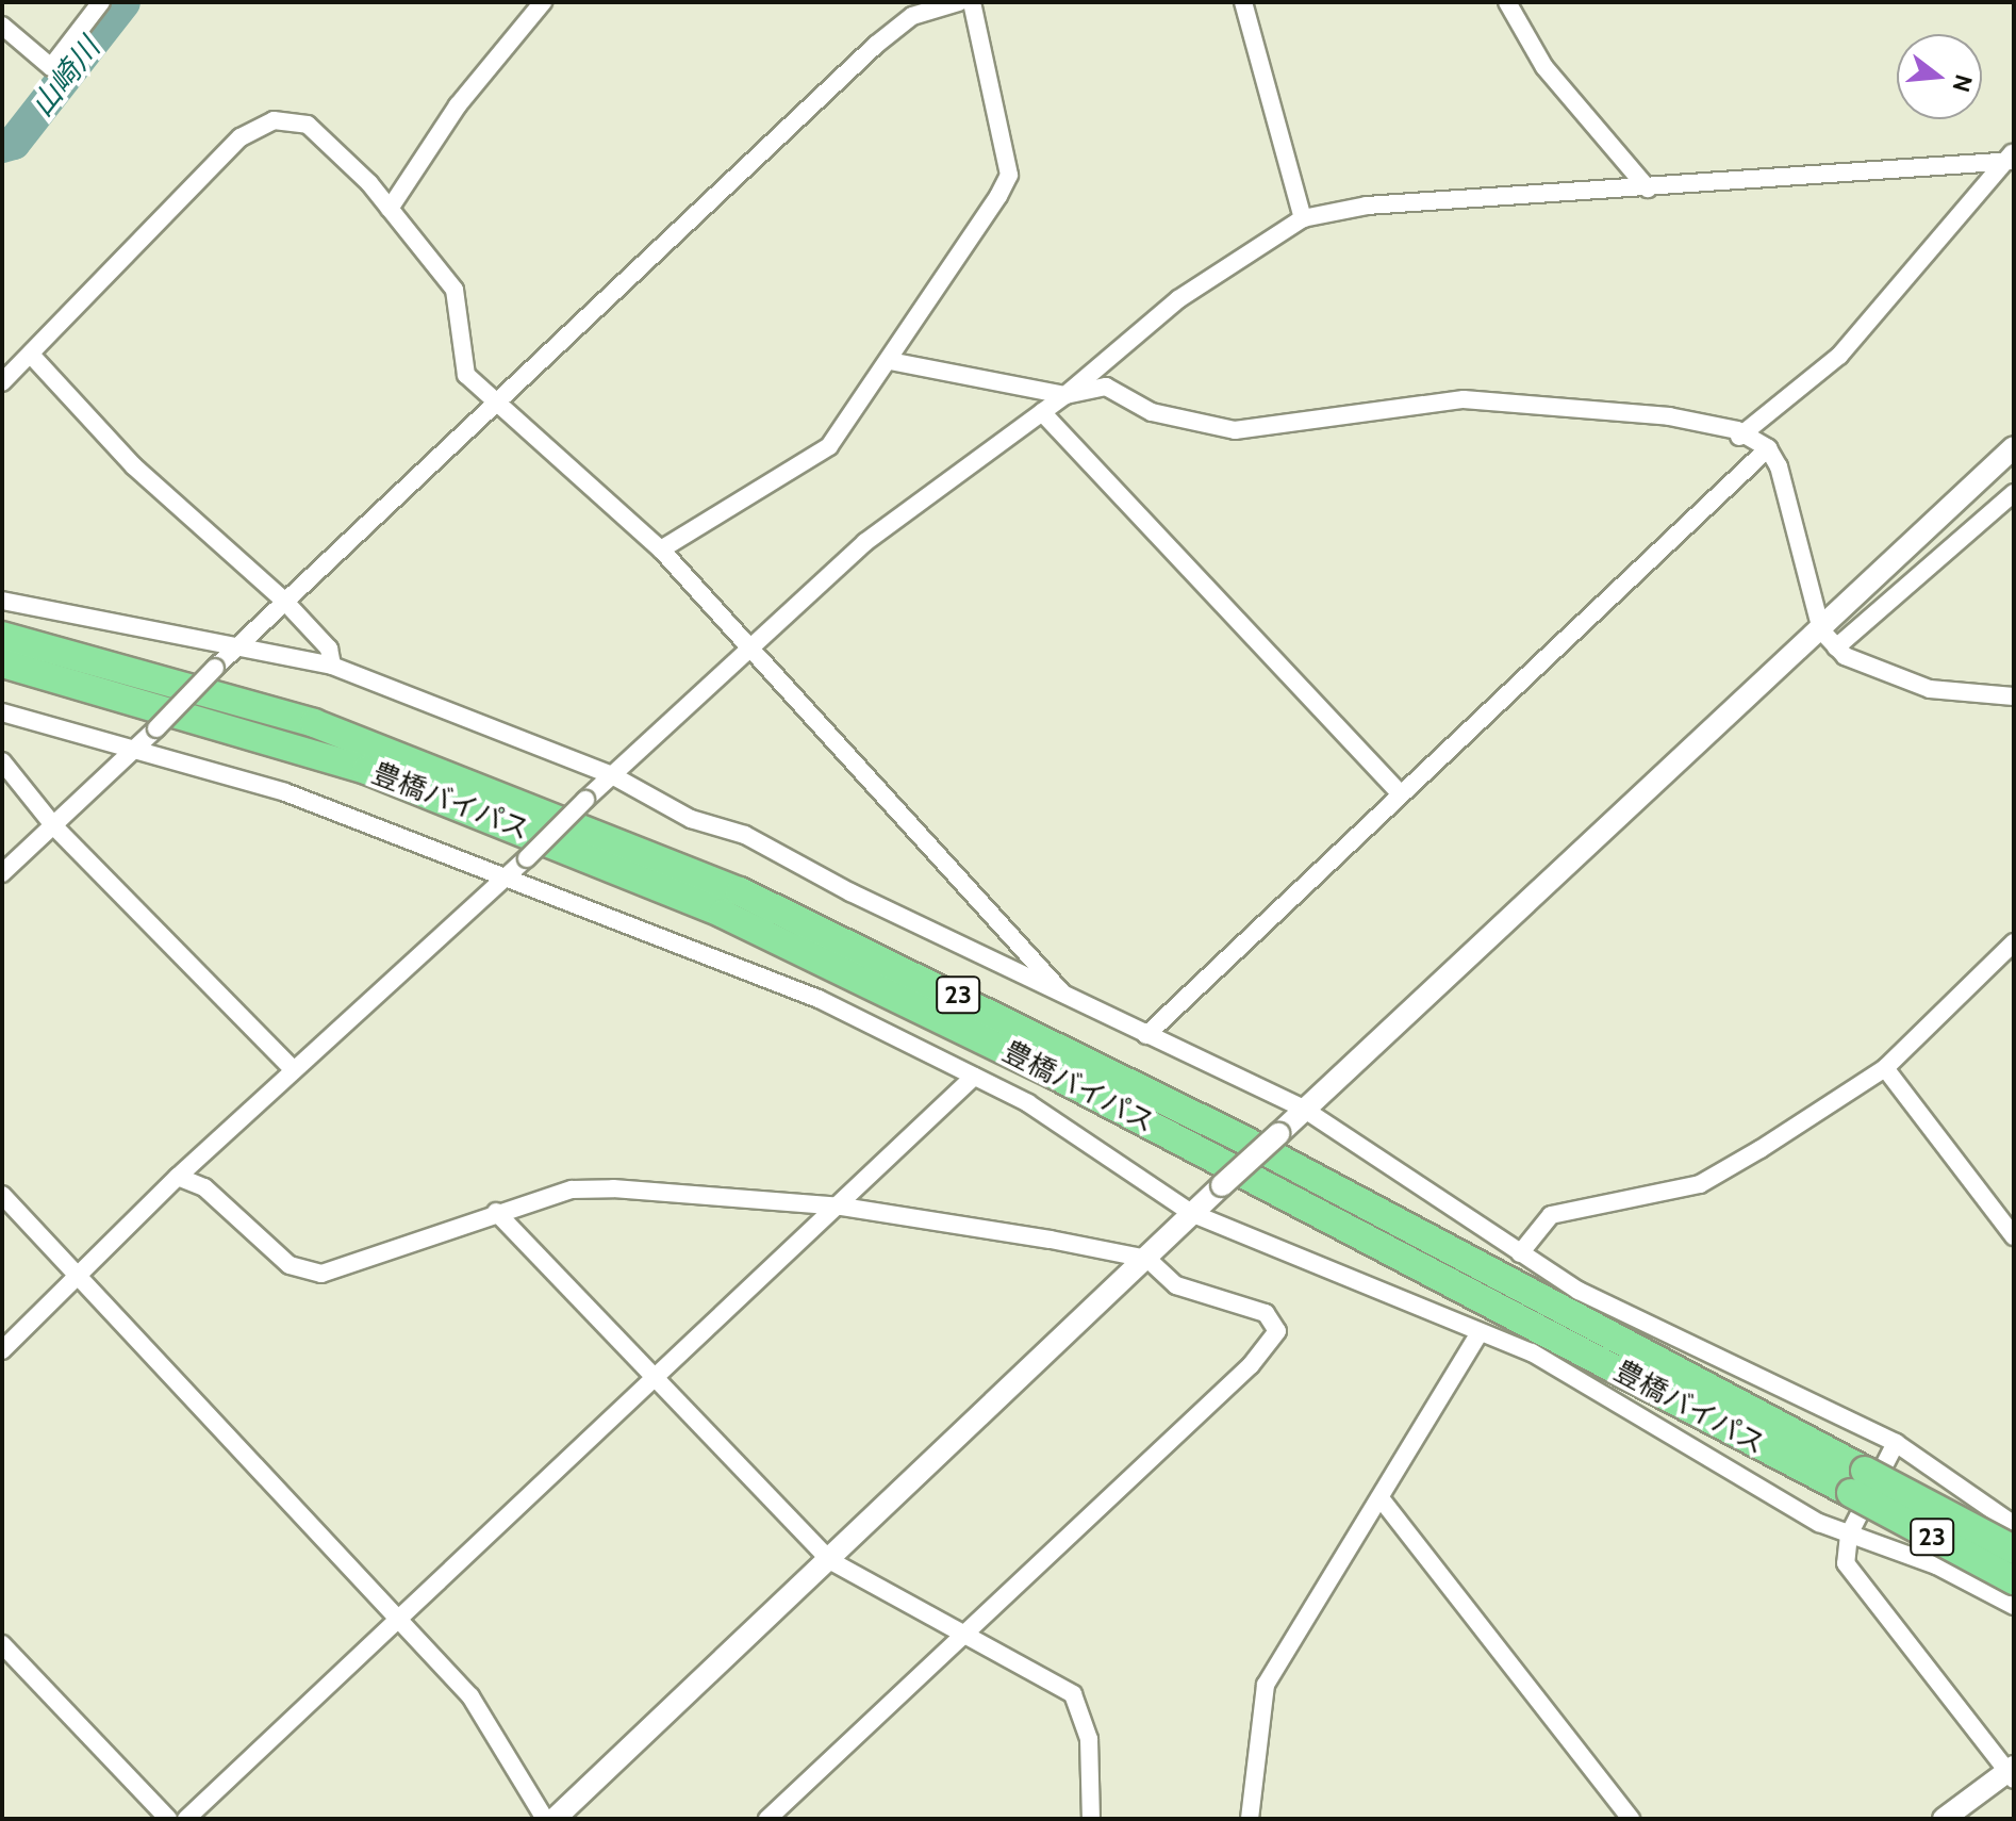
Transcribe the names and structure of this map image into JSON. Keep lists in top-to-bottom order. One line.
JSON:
{"streets":{"highway":["豊橋バイパス","23"]},"water":["山崎川"],"north":"right"}
